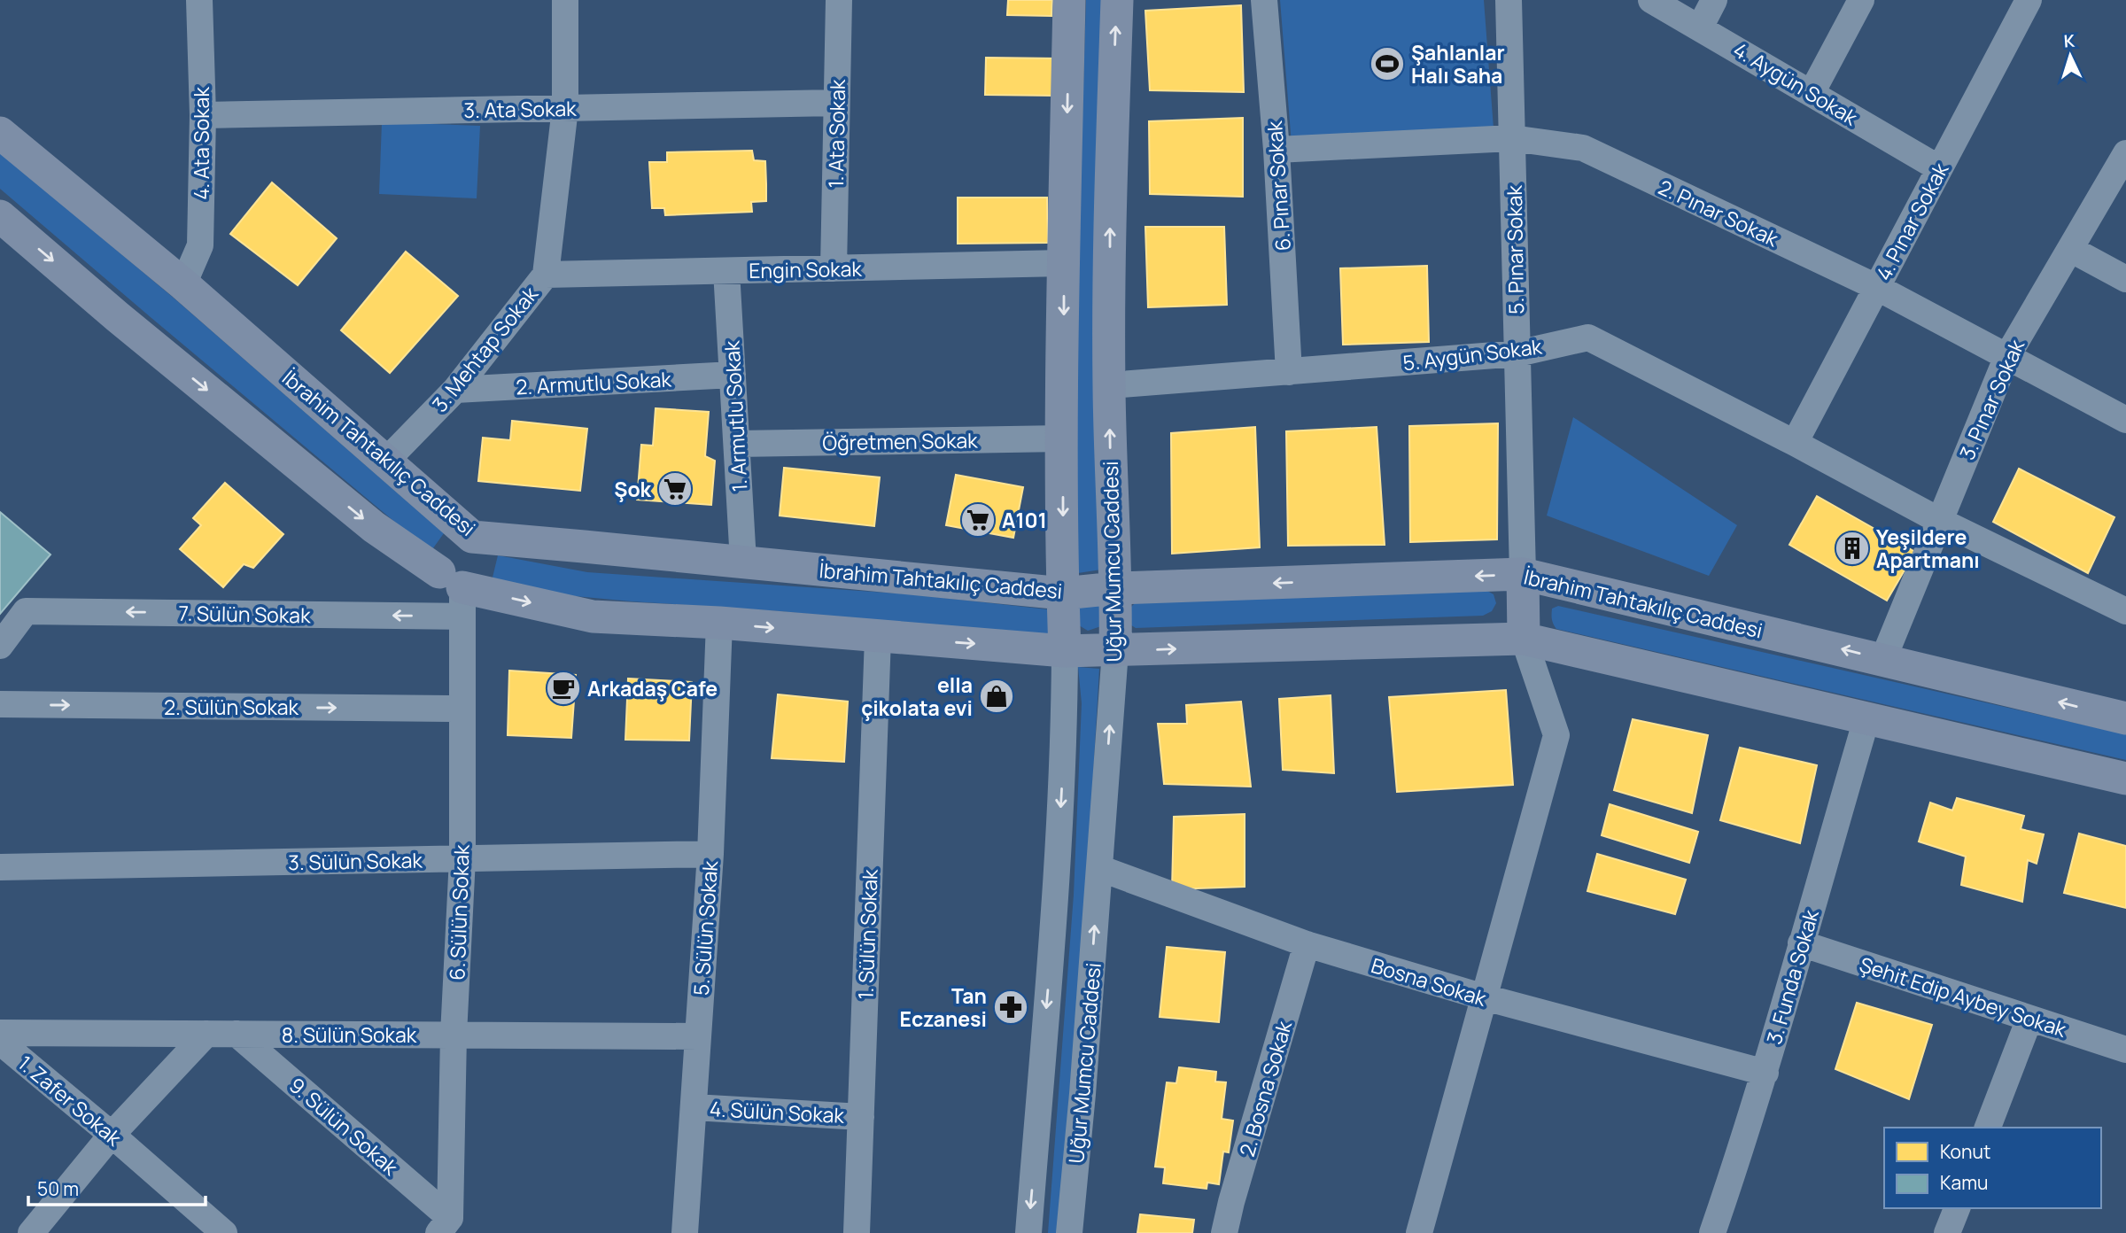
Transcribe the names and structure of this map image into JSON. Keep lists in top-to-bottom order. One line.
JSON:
{"streets":{"main road":["İbrahim Tahtakılıç Caddesi","Uğur Mumcu Caddesi"],"street":["4. Aygün Sokak","3. Ata Sokak","1. Ata Sokak","4. Ata Sokak","6. Pınar Sokak","2. Pınar Sokak","4. Pınar Sokak","5. Pınar Sokak","Engin Sokak","3. Mehtap Sokak","5. Aygün Sokak","2. Armutlu Sokak","3. Pınar Sokak","1. Armutlu Sokak","Öğretmen Sokak","7. Sülün Sokak","2. Sülün Sokak","3. Sülün Sokak","6. Sülün Sokak","5. Sülün Sokak","1. Sülün Sokak","3. Funda Sokak","Bosna Sokak","Şehit Edip Aybey Sokak","8. Sülün Sokak","2. Bosna Sokak","1. Zafer Sokak","4. Sülün Sokak","9. Sülün Sokak"]},"crossings":[["4. Aygün Sokak","4. Pınar Sokak"],["3. Ata Sokak","1. Ata Sokak"],["3. Ata Sokak","4. Ata Sokak"],["3. Ata Sokak","3. Mehtap Sokak"],["1. Ata Sokak","Engin Sokak"],["4. Ata Sokak","İbrahim Tahtakılıç Caddesi"],["6. Pınar Sokak","2. Pınar Sokak"],["6. Pınar Sokak","5. Aygün Sokak"],["2. Pınar Sokak","4. Pınar Sokak"],["2. Pınar Sokak","5. Pınar Sokak"],["2. Pınar Sokak","3. Pınar Sokak"],["4. Pınar Sokak","5. Aygün Sokak"],["5. Pınar Sokak","5. Aygün Sokak"],["5. Pınar Sokak","İbrahim Tahtakılıç Caddesi"],["Engin Sokak","3. Mehtap Sokak"],["Engin Sokak","1. Armutlu Sokak"],["Engin Sokak","Uğur Mumcu Caddesi"],["3. Mehtap Sokak","2. Armutlu Sokak"],["3. Mehtap Sokak","İbrahim Tahtakılıç Caddesi"],["5. Aygün Sokak","3. Pınar Sokak"],["5. Aygün Sokak","Uğur Mumcu Caddesi"],["2. Armutlu Sokak","1. Armutlu Sokak"],["3. Pınar Sokak","İbrahim Tahtakılıç Caddesi"],["1. Armutlu Sokak","Öğretmen Sokak"],["1. Armutlu Sokak","İbrahim Tahtakılıç Caddesi"],["Öğretmen Sokak","Uğur Mumcu Caddesi"],["İbrahim Tahtakılıç Caddesi","Uğur Mumcu Caddesi"],["İbrahim Tahtakılıç Caddesi","7. Sülün Sokak"],["İbrahim Tahtakılıç Caddesi","6. Sülün Sokak"],["Uğur Mumcu Caddesi","Bosna Sokak"],["7. Sülün Sokak","6. Sülün Sokak"],["2. Sülün Sokak","6. Sülün Sokak"],["3. Sülün Sokak","6. Sülün Sokak"],["3. Sülün Sokak","5. Sülün Sokak"],["6. Sülün Sokak","8. Sülün Sokak"],["6. Sülün Sokak","9. Sülün Sokak"],["5. Sülün Sokak","8. Sülün Sokak"],["5. Sülün Sokak","4. Sülün Sokak"],["1. Sülün Sokak","4. Sülün Sokak"],["3. Funda Sokak","Bosna Sokak"],["3. Funda Sokak","Şehit Edip Aybey Sokak"],["Bosna Sokak","2. Bosna Sokak"],["8. Sülün Sokak","9. Sülün Sokak"]],"one_way":["7. Sülün Sokak","2. Sülün Sokak"],"places":{"sports":["Şahlanlar Halı Saha"],"supermarket":["Şok","A101"],"building":["Yeşildere Apartmanı"],"cafe":["Arkadaş Cafe"],"shop":["ella çikolata evi"],"pharmacy":["Tan Eczanesi"]},"legend":["Konut","Kamu"],"scale_bar":"50 m","north":"top"}
